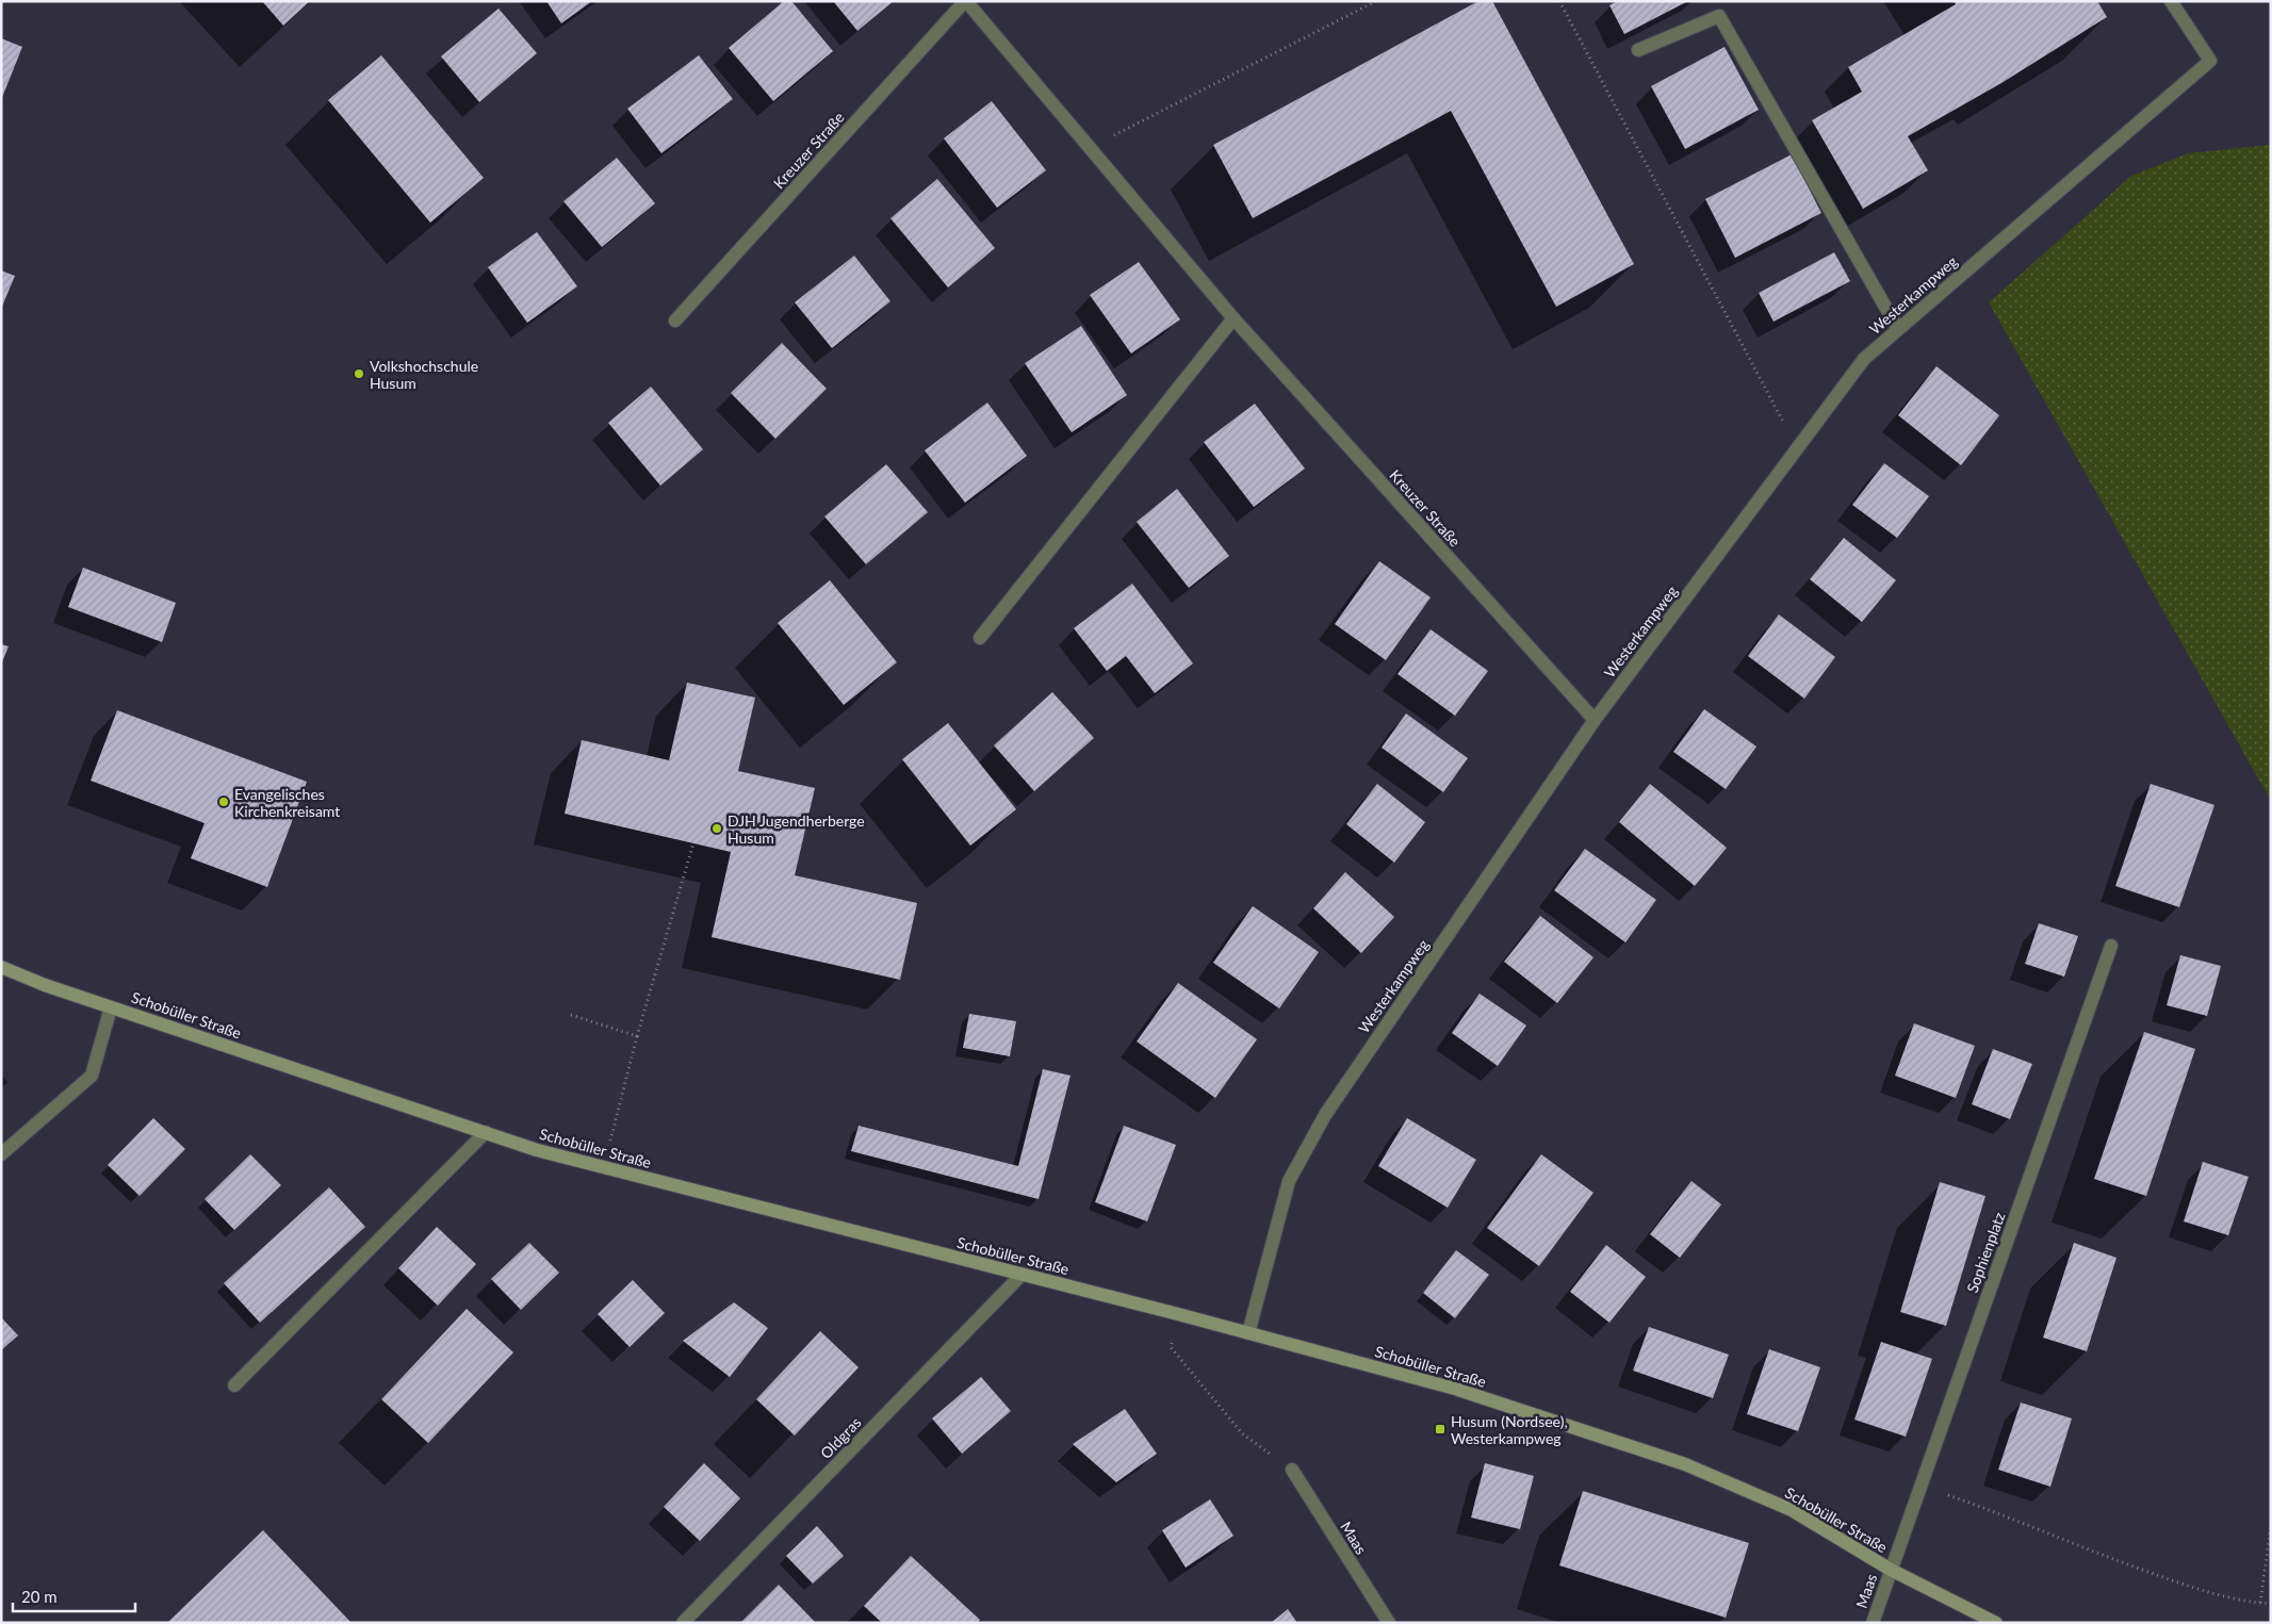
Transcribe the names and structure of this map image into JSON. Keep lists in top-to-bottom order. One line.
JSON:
{"streets":{"main road":["Schobüller Straße"],"street":["Kreuzer Straße","Westerkampweg","Sophienplatz","Oldgras","Maas"]},"crossings":[["Kreuzer Straße","Westerkampweg"],["Westerkampweg","Schobüller Straße"],["Schobüller Straße","Sophienplatz"],["Schobüller Straße","Oldgras"],["Schobüller Straße","Maas"],["Sophienplatz","Maas"]],"places":{"other":["Volkshochschule Husum","Evangelisches Kirchenkreisamt","DJH Jugendherberge Husum"],"transit":["Husum (Nordsee), Westerkampweg"]},"scale_bar":"20 m"}
